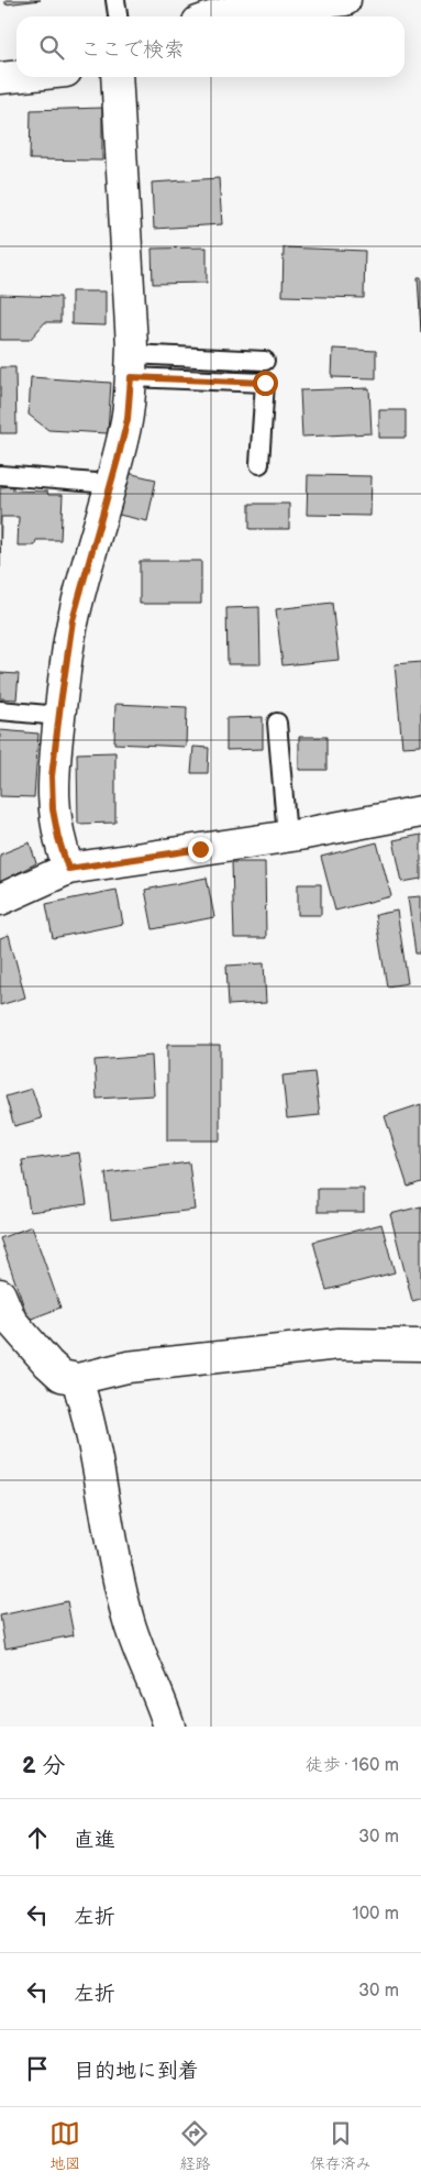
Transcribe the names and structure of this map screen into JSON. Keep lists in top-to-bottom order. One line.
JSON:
{"page":{"search":"ここで検索","heading":["2 分","徒歩 · 160 m"],"list":[["直進","30 m"],["左折","100 m"],["左折","30 m"],"目的地に到着"],"nav":["地図","経路","保存済み"]}}
